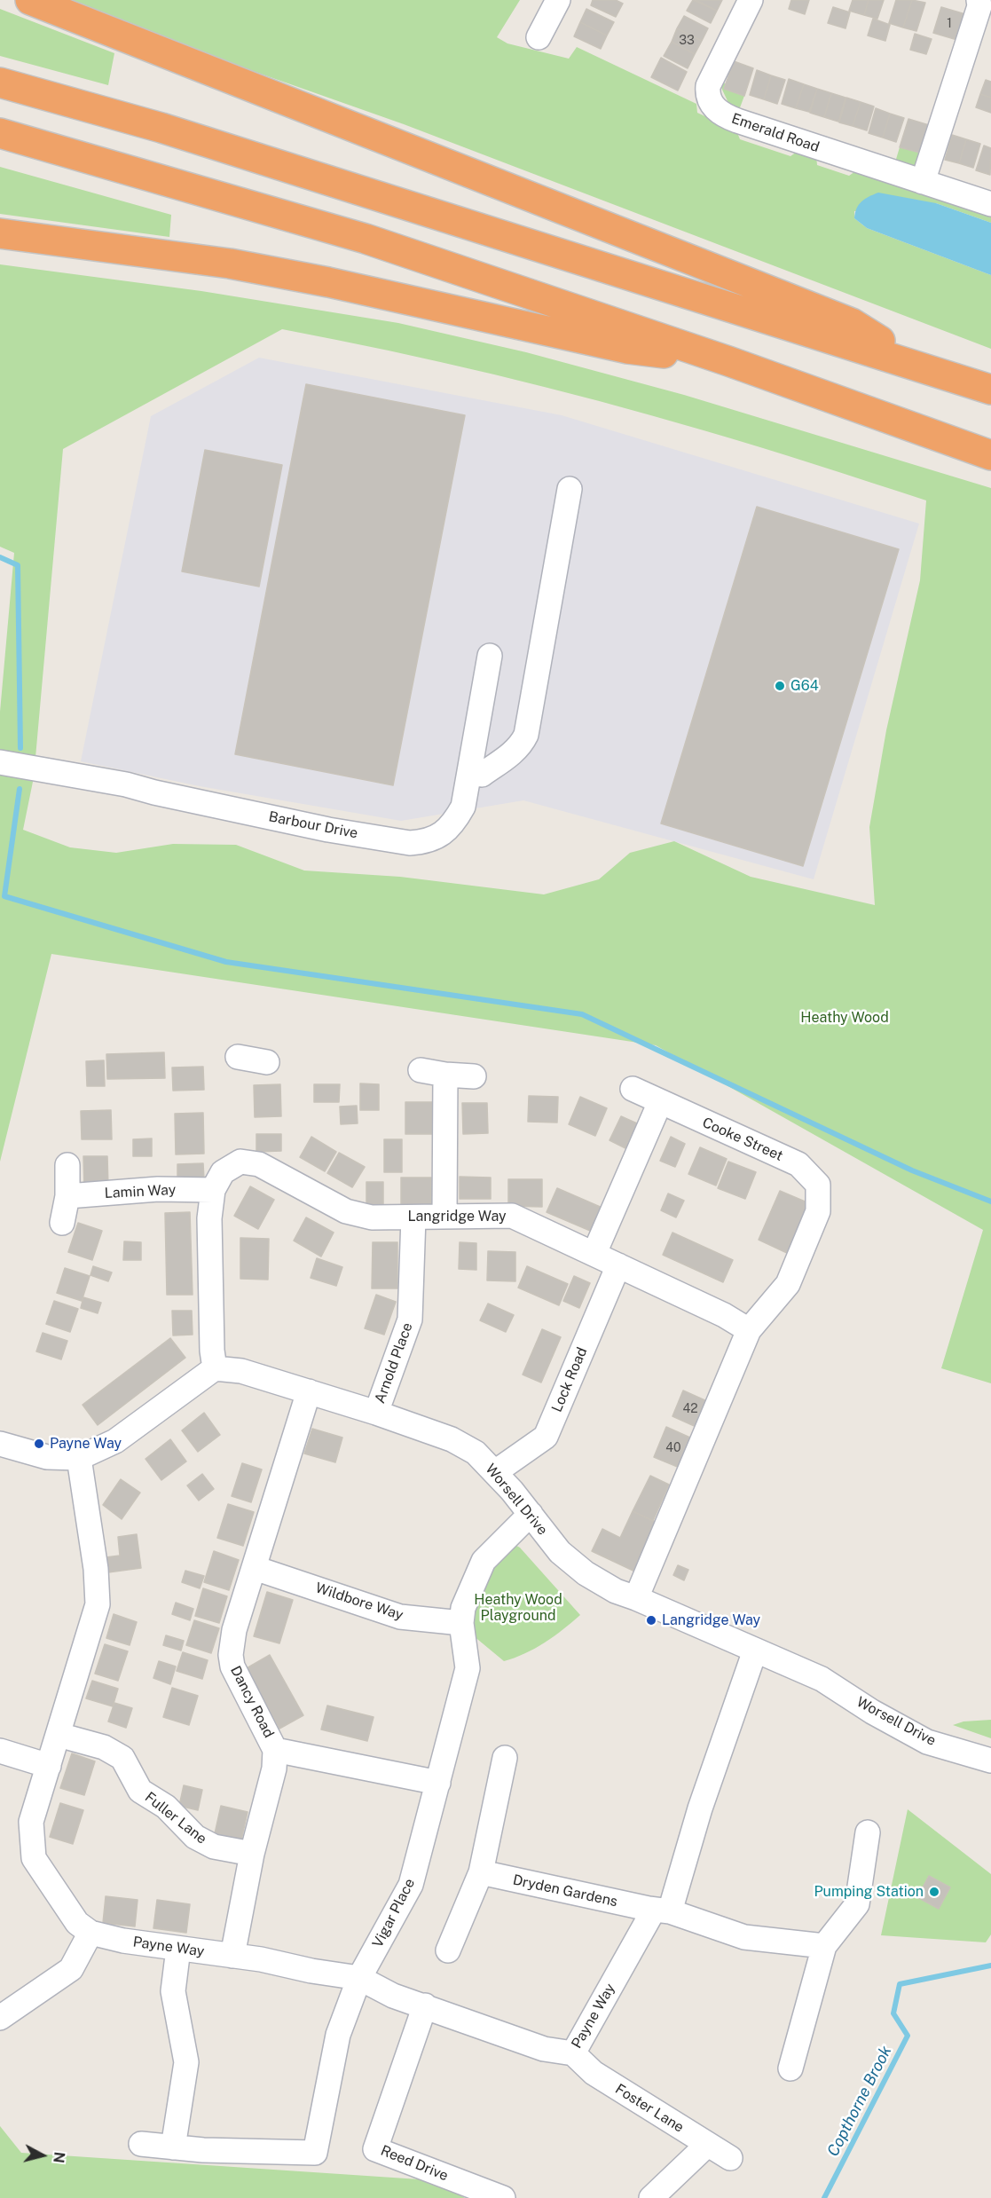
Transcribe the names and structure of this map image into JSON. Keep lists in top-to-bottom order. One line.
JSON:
{"streets":{"street":["Emerald Road","Barbour Drive","Cooke Street","Lamin Way","Langridge Way","Arnold Place","Lock Road","Worsell Drive","Wildbore Way","Dancy Road","Fuller Lane","Dryden Gardens","Vigar Place","Payne Way","Foster Lane","Reed Drive"]},"crossings":[["Cooke Street","Langridge Way"],["Lamin Way","Langridge Way"],["Langridge Way","Arnold Place"],["Langridge Way","Lock Road"],["Langridge Way","Worsell Drive"],["Arnold Place","Worsell Drive"],["Lock Road","Worsell Drive"],["Worsell Drive","Dancy Road"],["Worsell Drive","Payne Way"],["Wildbore Way","Dancy Road"],["Wildbore Way","Vigar Place"],["Dancy Road","Fuller Lane"],["Dancy Road","Payne Way"],["Dryden Gardens","Payne Way"],["Vigar Place","Payne Way"],["Payne Way","Foster Lane"],["Payne Way","Reed Drive"]],"water":["Copthorne Brook"],"parks":["Heathy Wood","Heathy Wood Playground"],"places":["G64","Payne Way","Langridge Way","Pumping Station"],"house_numbers":["1","33","42","40"],"north":"right"}
